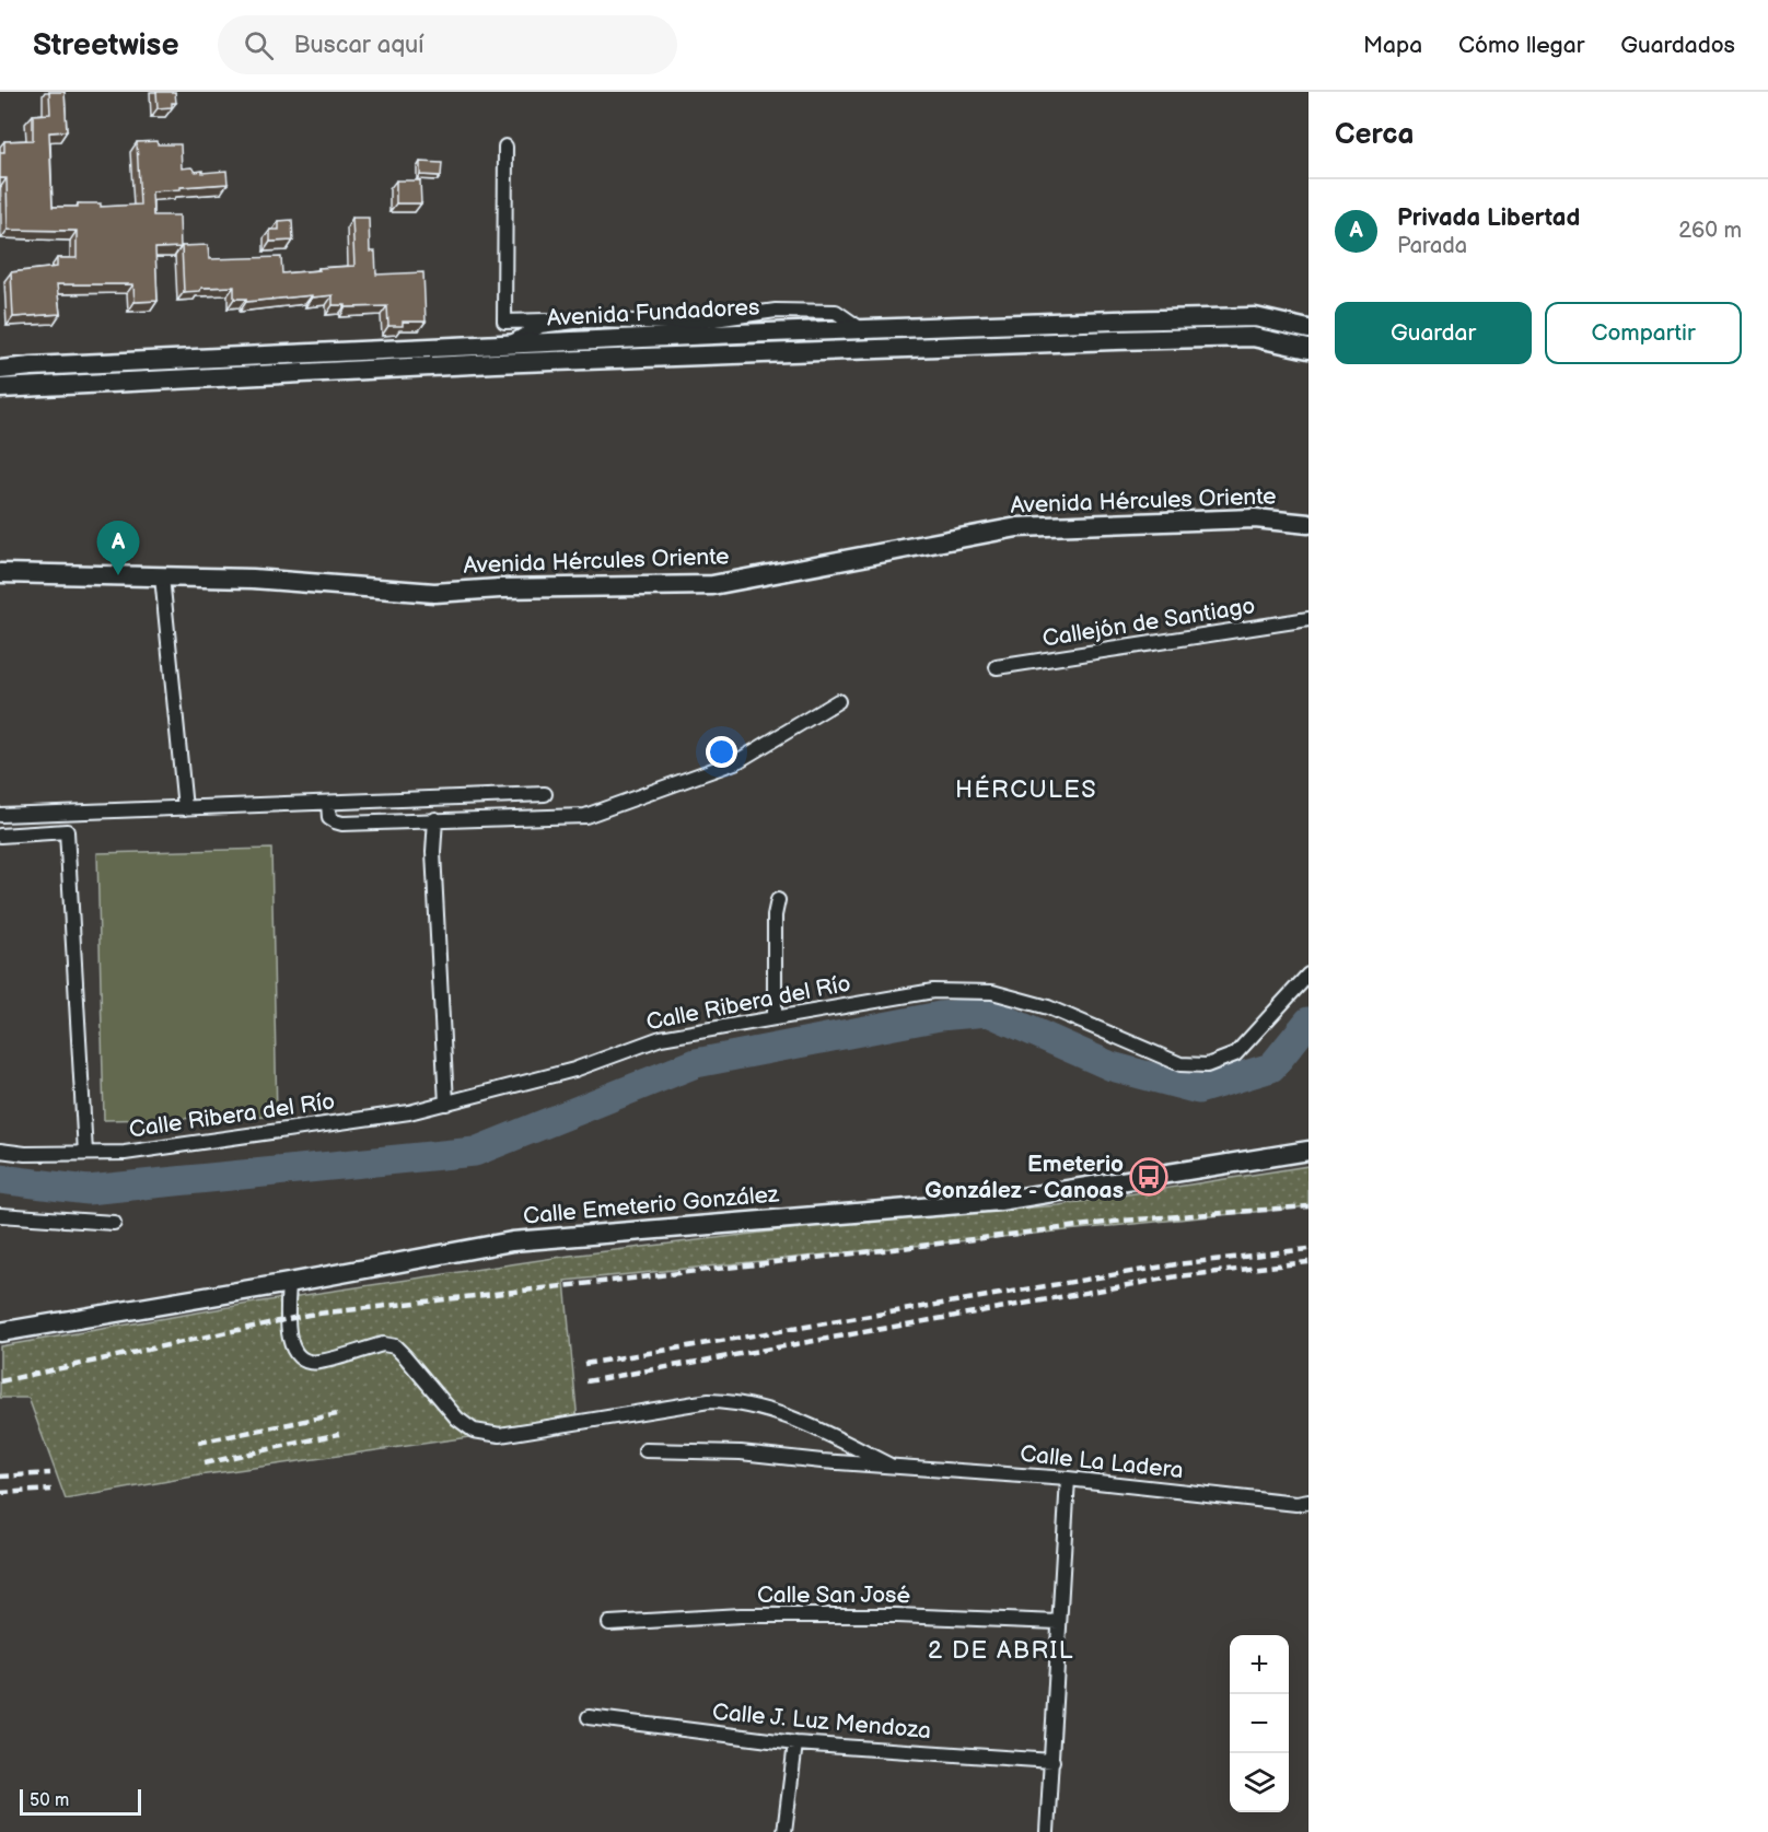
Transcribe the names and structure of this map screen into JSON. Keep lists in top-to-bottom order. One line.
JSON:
{"streets":{"street":["Avenida Fundadores","Avenida Hércules Oriente","Callejón de Santiago","Calle Ribera del Río","Calle Emeterio González","Calle La Ladera","Calle San José","Calle J. Luz Mendoza"]},"crossings":[["Calle Emeterio González","Calle La Ladera"]],"districts":["HÉRCULES","2 DE ABRIL"],"places":{"bus stop":["Emeterio González - Canoas"]},"scale_bar":"50 m","page":{"header":"Streetwise","search":"Buscar aquí","nav":["Mapa","Cómo llegar","Guardados"],"heading":"Cerca","list":[{"mark":"A","name":"Privada Libertad","note":"Parada","value":"260 m"}],"buttons":["Guardar","Compartir"],"pins":"A","map_buttons":["+","−"],"scale":"50 m"}}
